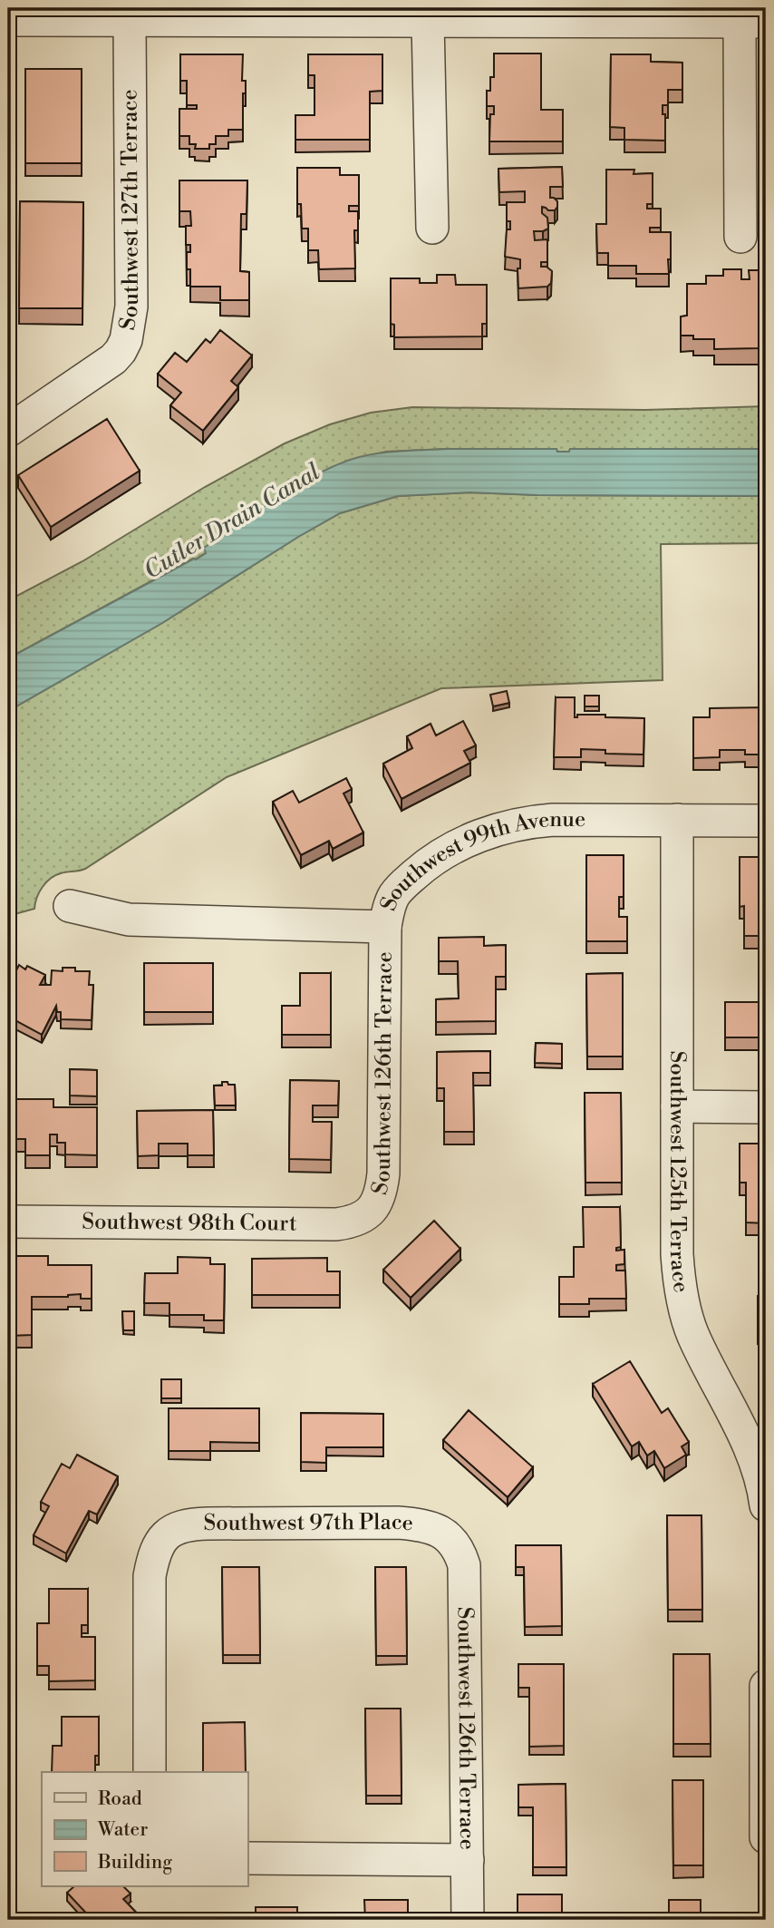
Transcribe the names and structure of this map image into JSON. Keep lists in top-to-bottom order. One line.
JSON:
{"streets":{"street":["Southwest 127th Terrace","Southwest 99th Avenue","Southwest 126th Terrace","Southwest 125th Terrace","Southwest 98th Court","Southwest 97th Place"]},"crossings":[["Southwest 99th Avenue","Southwest 126th Terrace"],["Southwest 99th Avenue","Southwest 125th Terrace"],["Southwest 126th Terrace","Southwest 98th Court"],["Southwest 126th Terrace","Southwest 97th Place"]],"water":["Cutler Drain Canal"],"legend":["Road","Water","Building"]}
